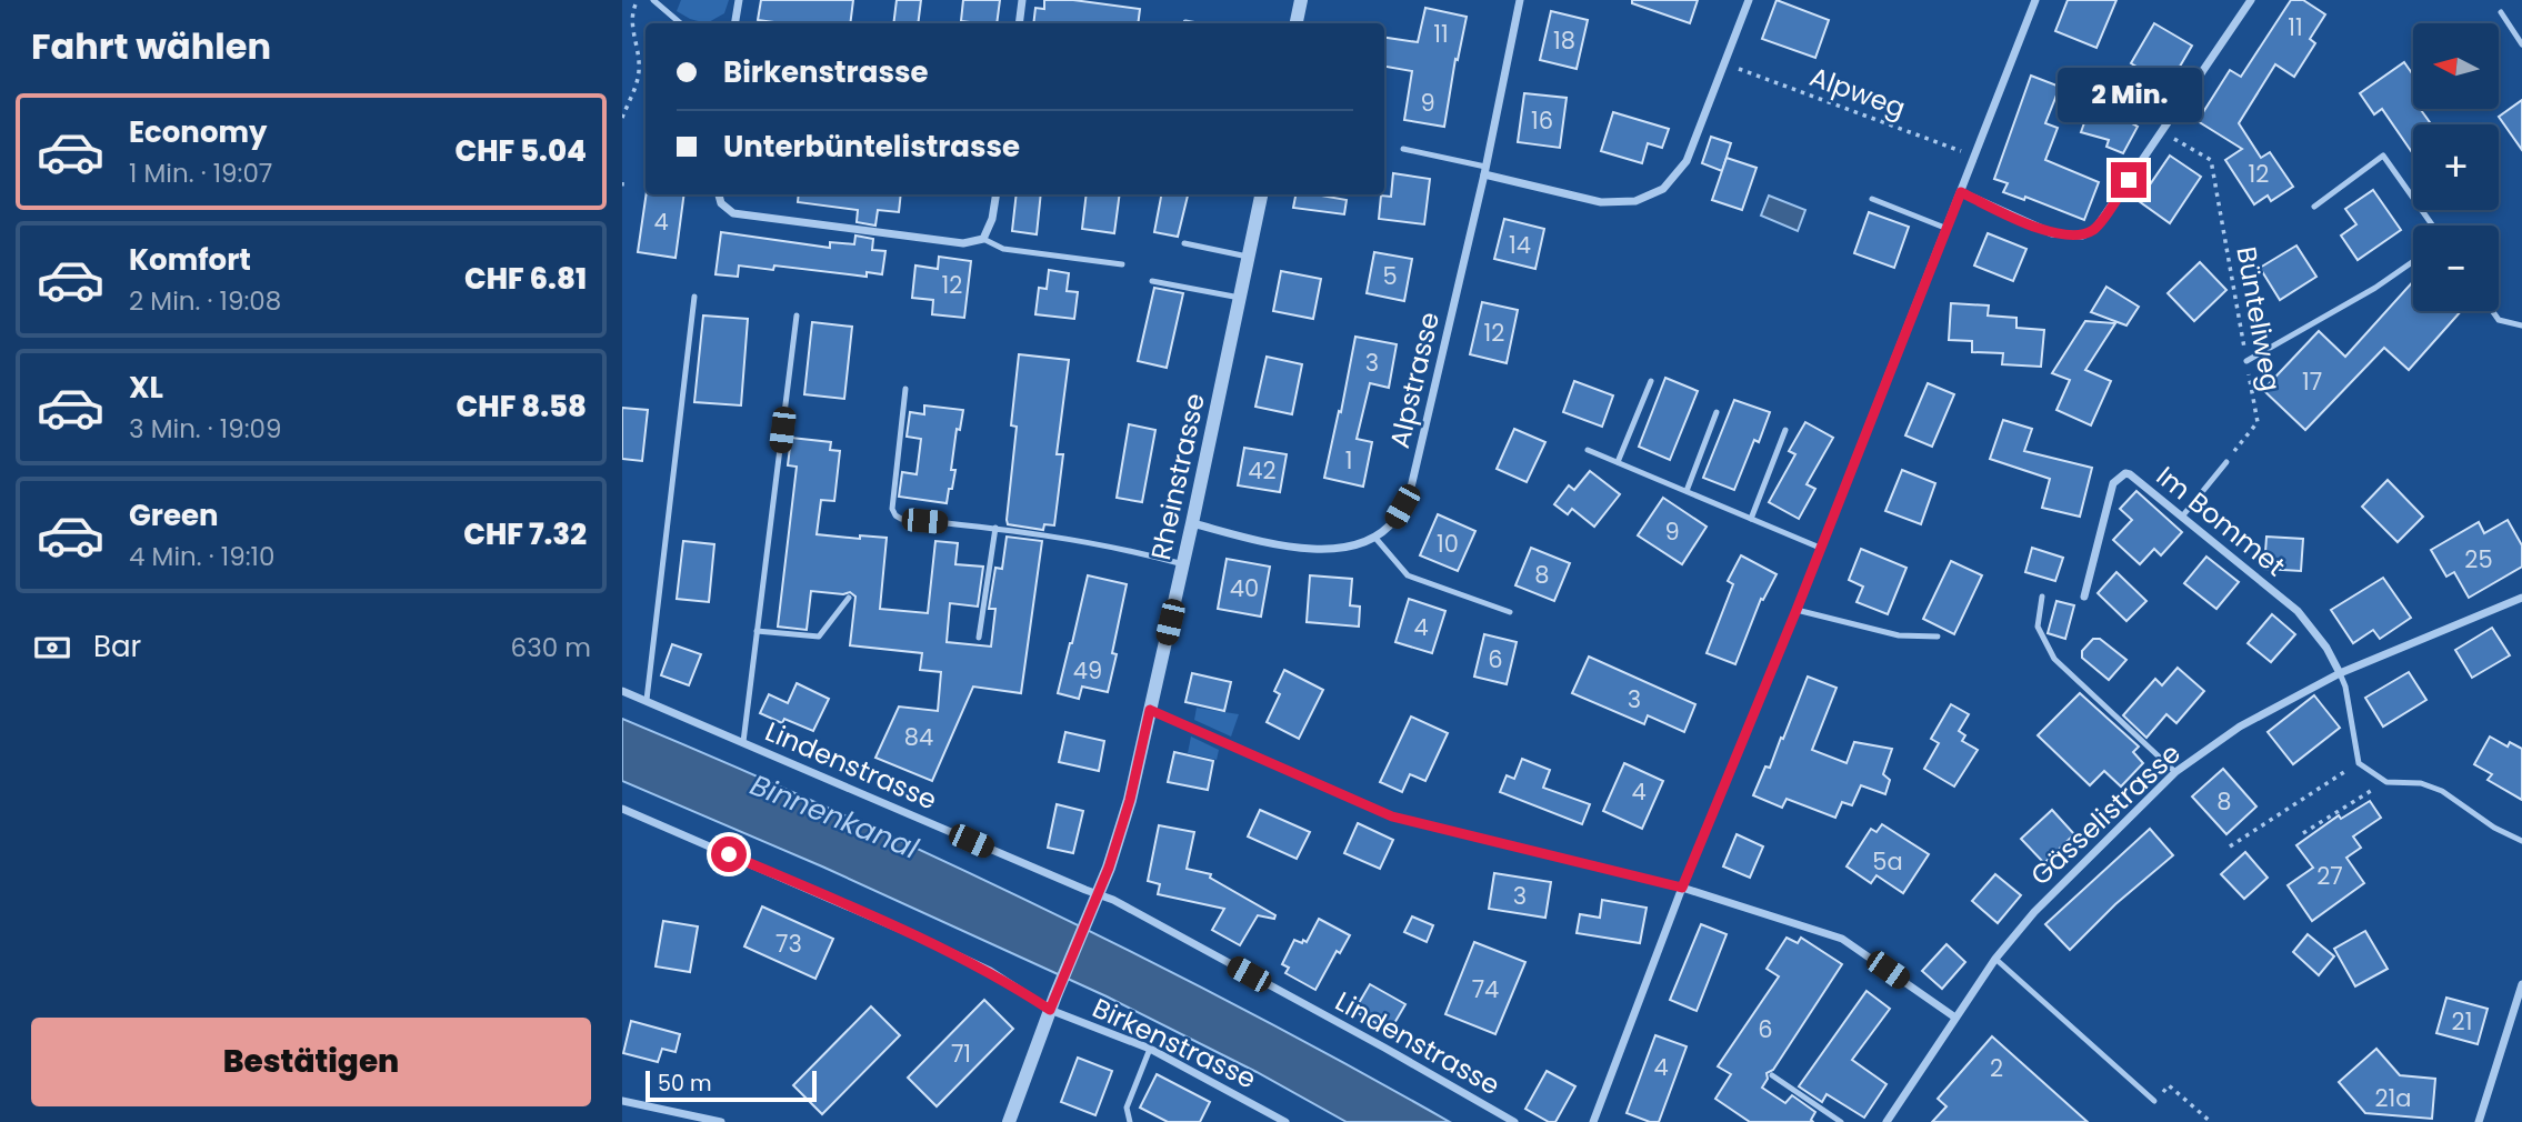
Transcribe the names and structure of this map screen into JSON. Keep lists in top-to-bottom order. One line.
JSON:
{"streets":{"street":["Alpstrasse","Rheinstrasse","Im Bommet","Lindenstrasse","Gässelistrasse","Birkenstrasse"],"path":["Alpweg","Bünteliweg"]},"crossings":[["Alpstrasse","Rheinstrasse"],["Rheinstrasse","Lindenstrasse"],["Rheinstrasse","Birkenstrasse"],["Im Bommet","Gässelistrasse"]],"water":["Binnenkanal"],"house_numbers":["11","11","18","9","16","12","4","14","5","12","12","3","17","1","42","9","10","25","8","40","4","6","49","3","84","4","8","5a","27","3","73","74","21","6","71","4","2","21a"],"scale_bar":"50 m","north":"left","page":{"heading":"Fahrt wählen","map_buttons":["+","−"],"banner":["Birkenstrasse","Unterbüntelistrasse"],"bubble":"2 Min.","list":[{"name":"Economy","note":"1 Min. · 19:07","value":"CHF 5.04"},{"name":"Komfort","note":"2 Min. · 19:08","value":"CHF 6.81"},{"name":"XL","note":"3 Min. · 19:09","value":"CHF 8.58"},{"name":"Green","note":"4 Min. · 19:10","value":"CHF 7.32"}],"pay":["Bar","630 m"],"buttons":"Bestätigen","scale":"50 m"}}
